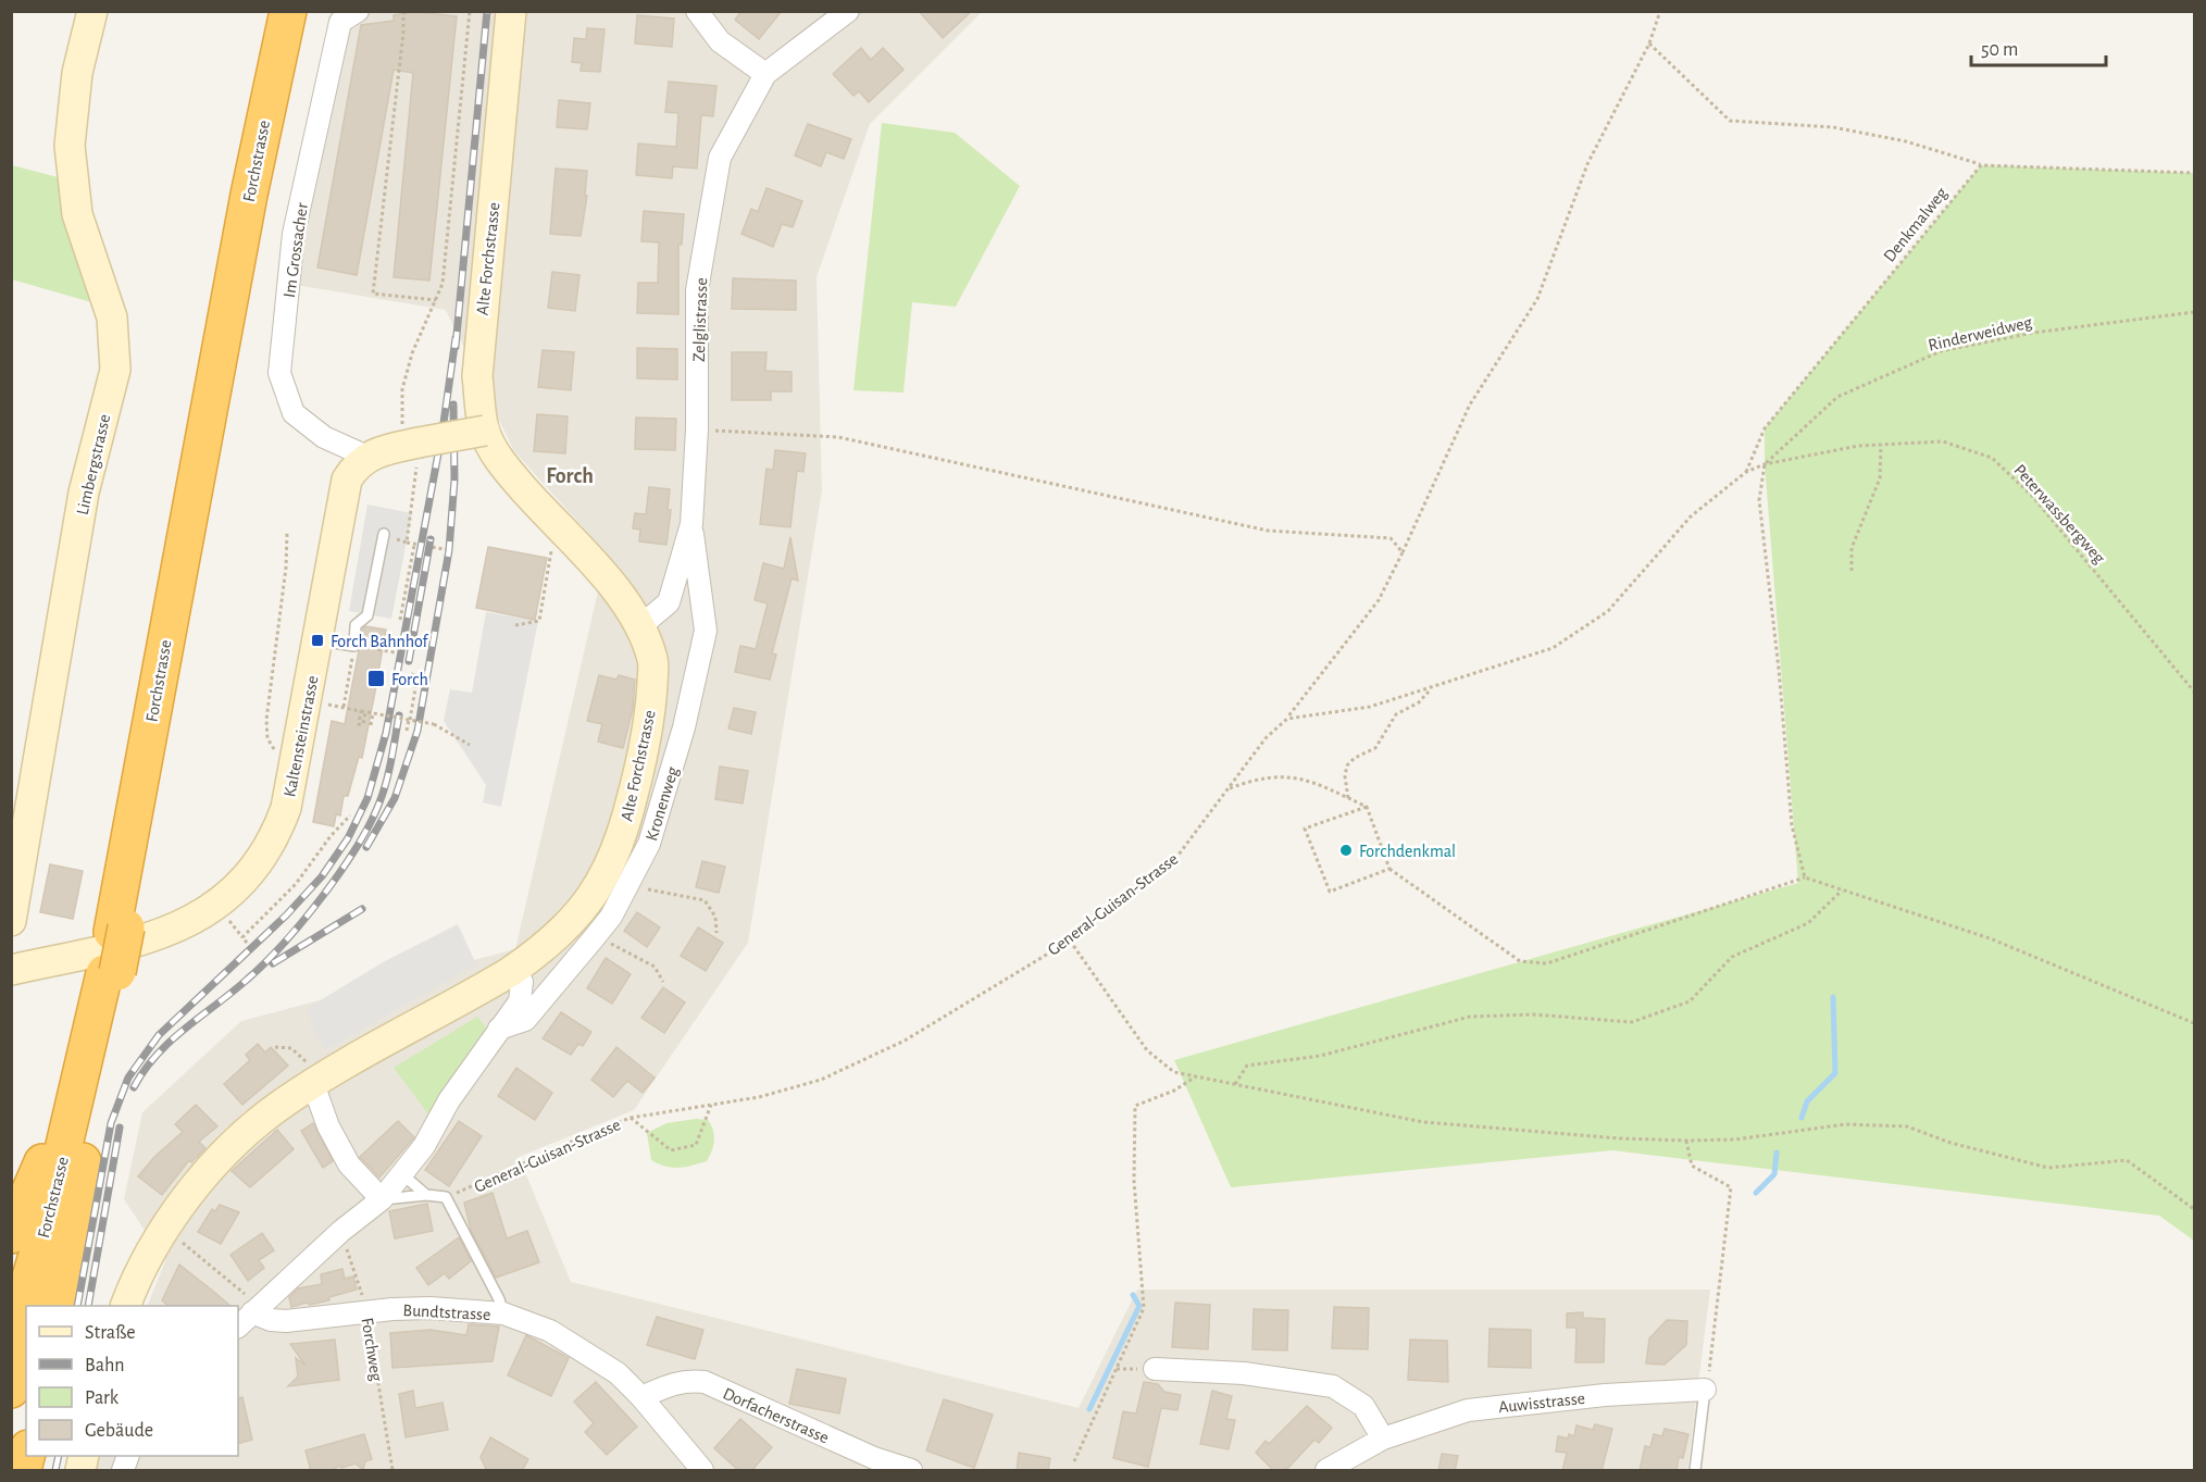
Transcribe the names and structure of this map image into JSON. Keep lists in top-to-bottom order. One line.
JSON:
{"streets":{"highway":["Forchstrasse"],"street":["Im Grossacher","Alte Forchstrasse","Zelglistrasse","Limbergstrasse","Kaltensteinstrasse","Kronenweg","Bundtstrasse","Auwisstrasse","Dorfacherstrasse"],"path":["Denkmalweg","Rinderweidweg","Peterwassbergweg","General-Guisan-Strasse","Forchweg"]},"crossings":[["Denkmalweg","Peterwassbergweg"],["Im Grossacher","Kaltensteinstrasse"],["Alte Forchstrasse","Zelglistrasse"],["Zelglistrasse","Kronenweg"],["Rinderweidweg","Peterwassbergweg"],["Bundtstrasse","Forchweg"],["Bundtstrasse","Dorfacherstrasse"]],"districts":["Forch"],"places":{"transit":["Forch Bahnhof","Forch"],"other":["Forchdenkmal"]},"legend":["Straße","Bahn","Park","Gebäude"],"scale_bar":"50 m"}
